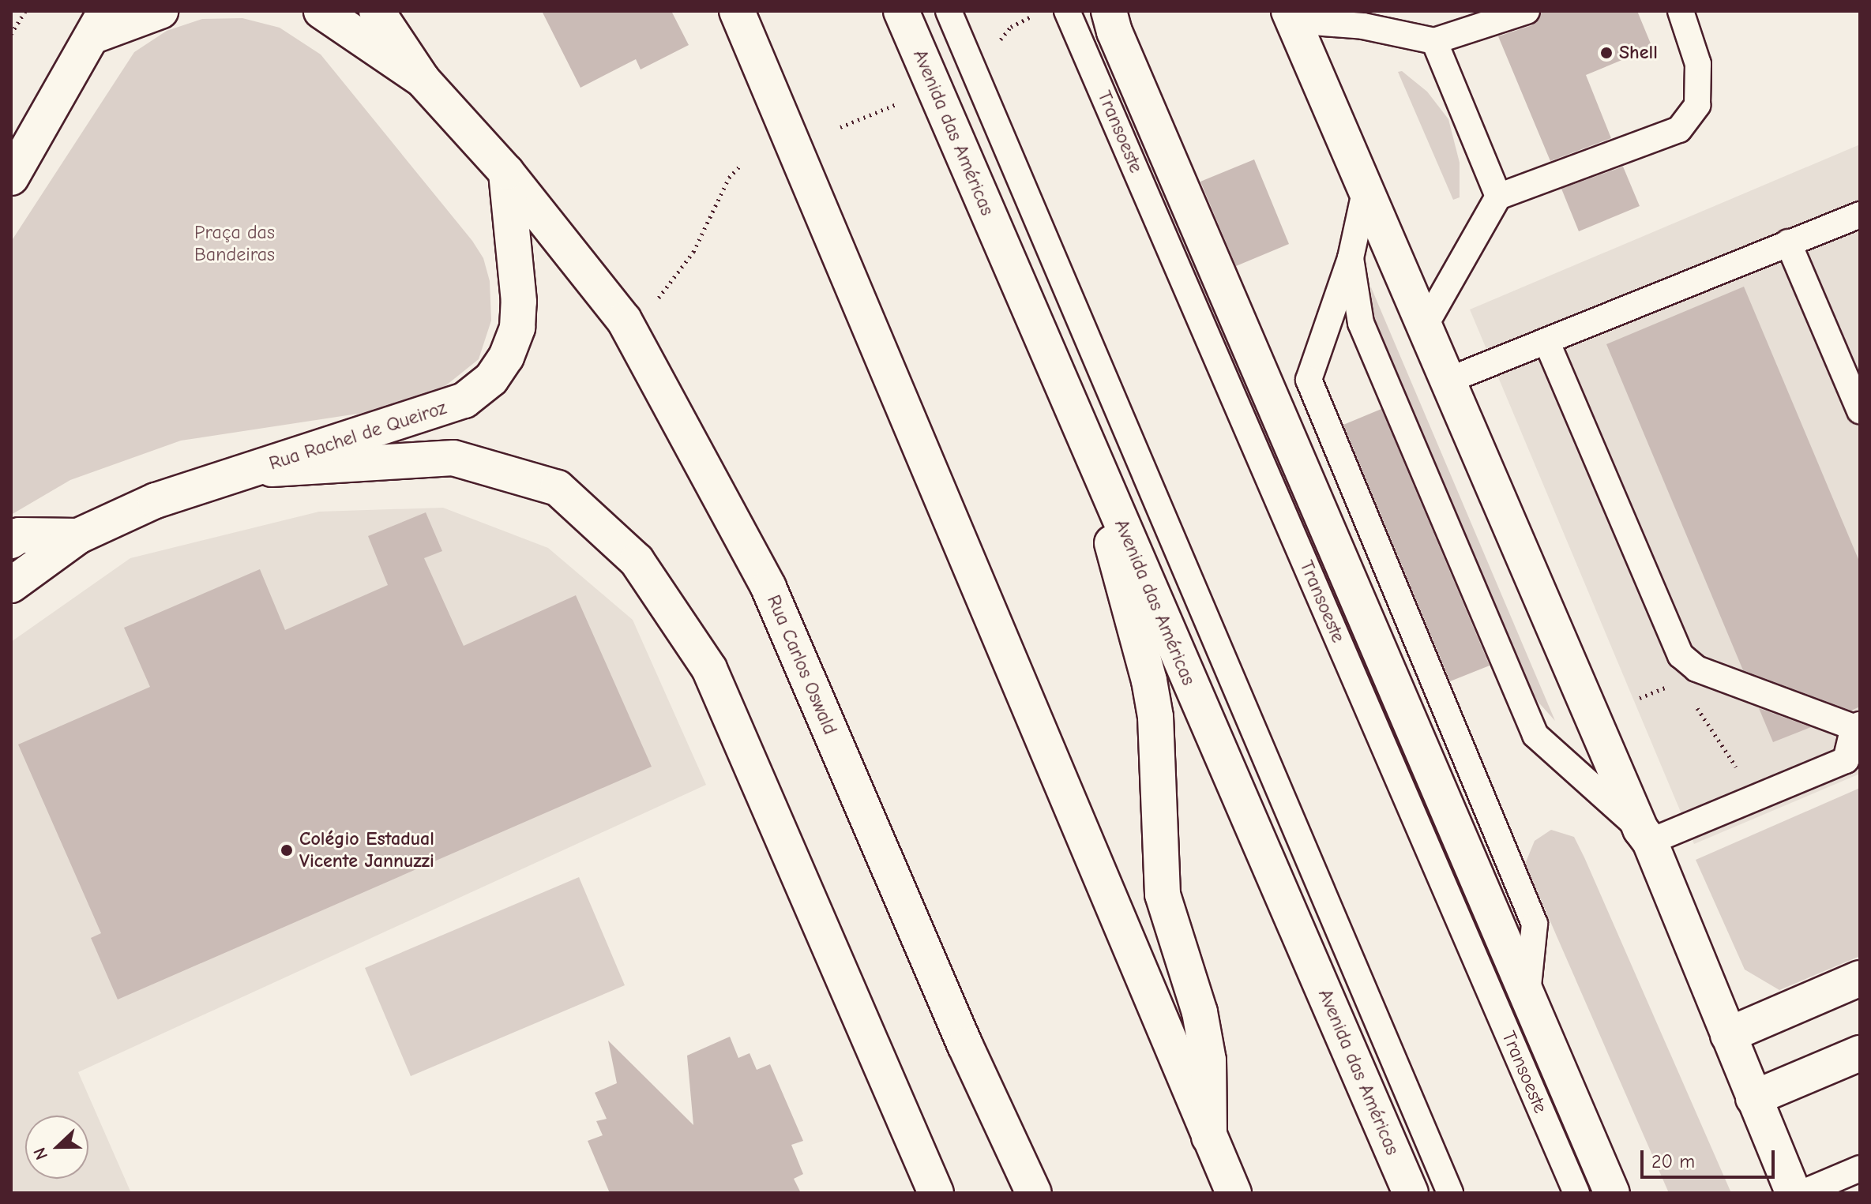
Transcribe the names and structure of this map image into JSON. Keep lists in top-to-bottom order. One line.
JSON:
{"streets":{"main road":["Avenida das Américas","Rua Rachel de Queiroz","Rua Carlos Oswald"],"lane":["Transoeste"]},"crossings":[["Rua Rachel de Queiroz","Rua Carlos Oswald"]],"parks":["Praça das Bandeiras"],"places":["Shell","Colégio Estadual Vicente Jannuzzi"],"scale_bar":"20 m","north":"left"}
